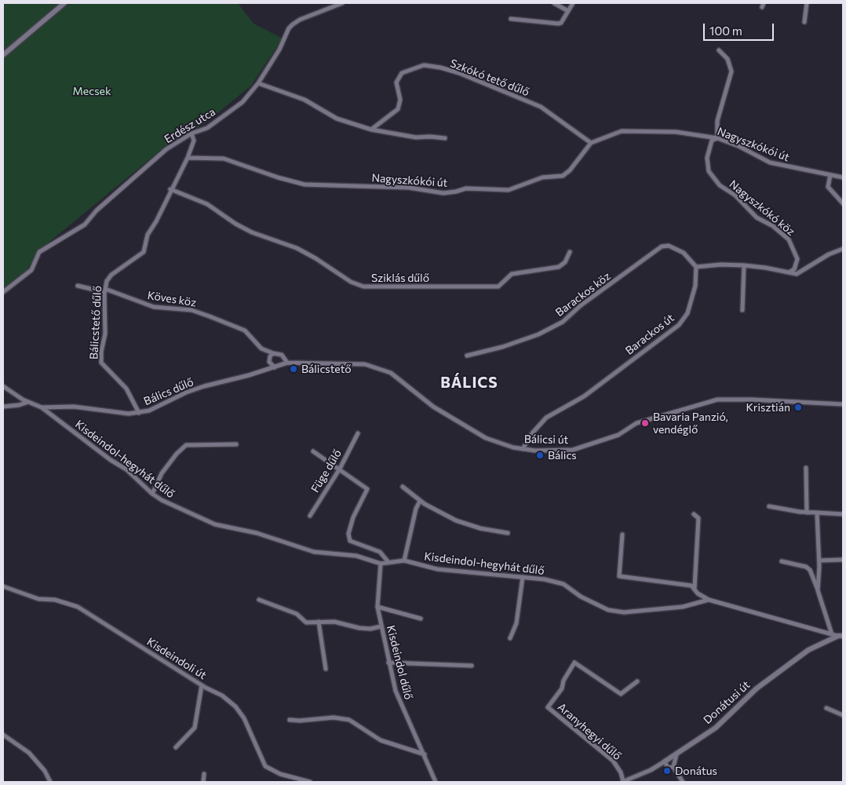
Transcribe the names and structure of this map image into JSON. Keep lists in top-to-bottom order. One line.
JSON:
{"streets":{"street":["Szkókó tető dűlő","Erdész utca","Nagyszkókói út","Nagyszkókó köz","Sziklás dűlő","Barackos köz","Köves köz","Bálicstető dűlő","Barackos út","Bálics dűlő","Bálicsi út","Kisdeindol-hegyhát dűlő","Füge dűlő","Kisdeindoli út","Kisdeindol dűlő","Donátusi út","Aranyhegyi dűlő"]},"crossings":[["Szkókó tető dűlő","Nagyszkókói út"],["Erdész utca","Bálicstető dűlő"],["Nagyszkókói út","Nagyszkókó köz"],["Nagyszkókói út","Bálicstető dűlő"],["Sziklás dűlő","Bálicstető dűlő"],["Barackos köz","Barackos út"],["Köves köz","Bálicstető dűlő"],["Bálicstető dűlő","Bálics dűlő"],["Barackos út","Bálicsi út"],["Bálics dűlő","Bálicsi út"],["Bálics dűlő","Kisdeindol-hegyhát dűlő"],["Kisdeindol-hegyhát dűlő","Kisdeindol dűlő"],["Donátusi út","Aranyhegyi dűlő"]],"districts":["BÁLICS"],"parks":["Mecsek"],"places":["Bálicstető","Krisztián","Bavaria Panzió, vendéglő","Bálics","Donátus"],"scale_bar":"100 m"}
